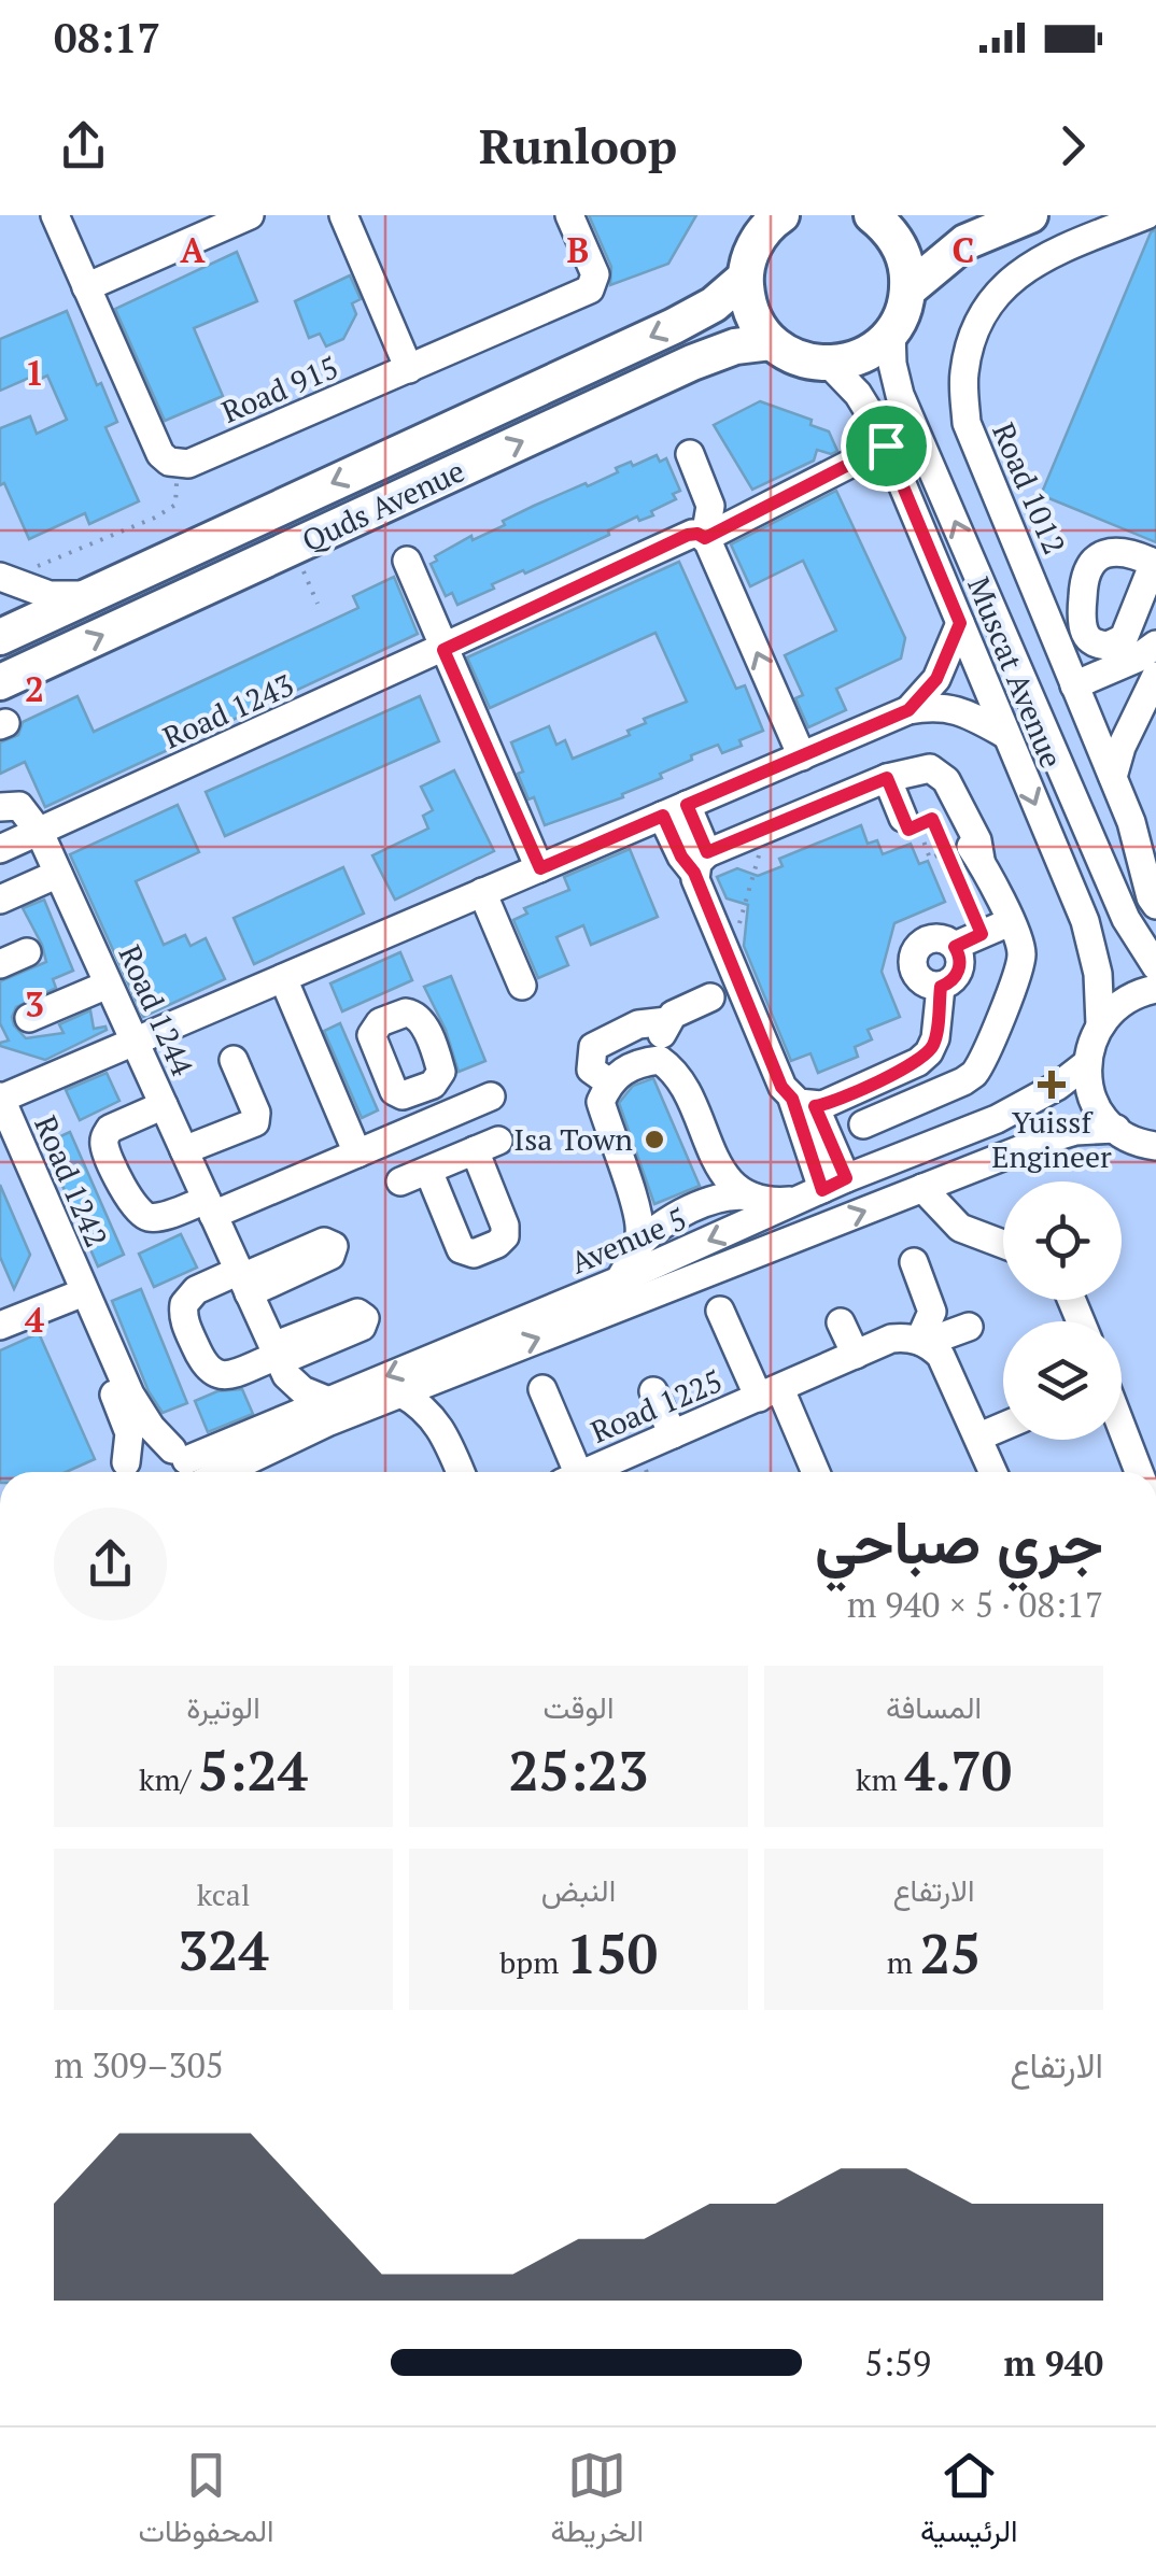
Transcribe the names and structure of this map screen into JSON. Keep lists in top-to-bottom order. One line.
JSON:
{"streets":{"main road":["Quds Avenue"],"street":["Road 915","Road 1012","Muscat Avenue","Road 1243","Road 1244","Road 1242","Avenue 5","Road 1225"]},"crossings":[["Muscat Avenue","Road 1243"],["Road 1243","Road 1244"],["Road 1242","Avenue 5"]],"places":{"health":["Yuissf Engineer"],"other":["Isa Town"]},"page":{"status":"08:17","header":"Runloop","heading":["جري صباحي","08:17 · 5 × 940 m"],"stats":[["المسافة","4.70 km"],["الوقت","25:23"],["الوتيرة","5:24 /km"],["الارتفاع","25 m"],["النبض","150 bpm"],["kcal","324"]],"chart":["الارتفاع","305–309 m"],"list":[{"name":"940 m","note":"5:59"}],"tabs":["الرئيسية","الخريطة","المحفوظات"]},"grid":{"columns":["A","B","C"],"rows":["1","2","3","4"]}}
